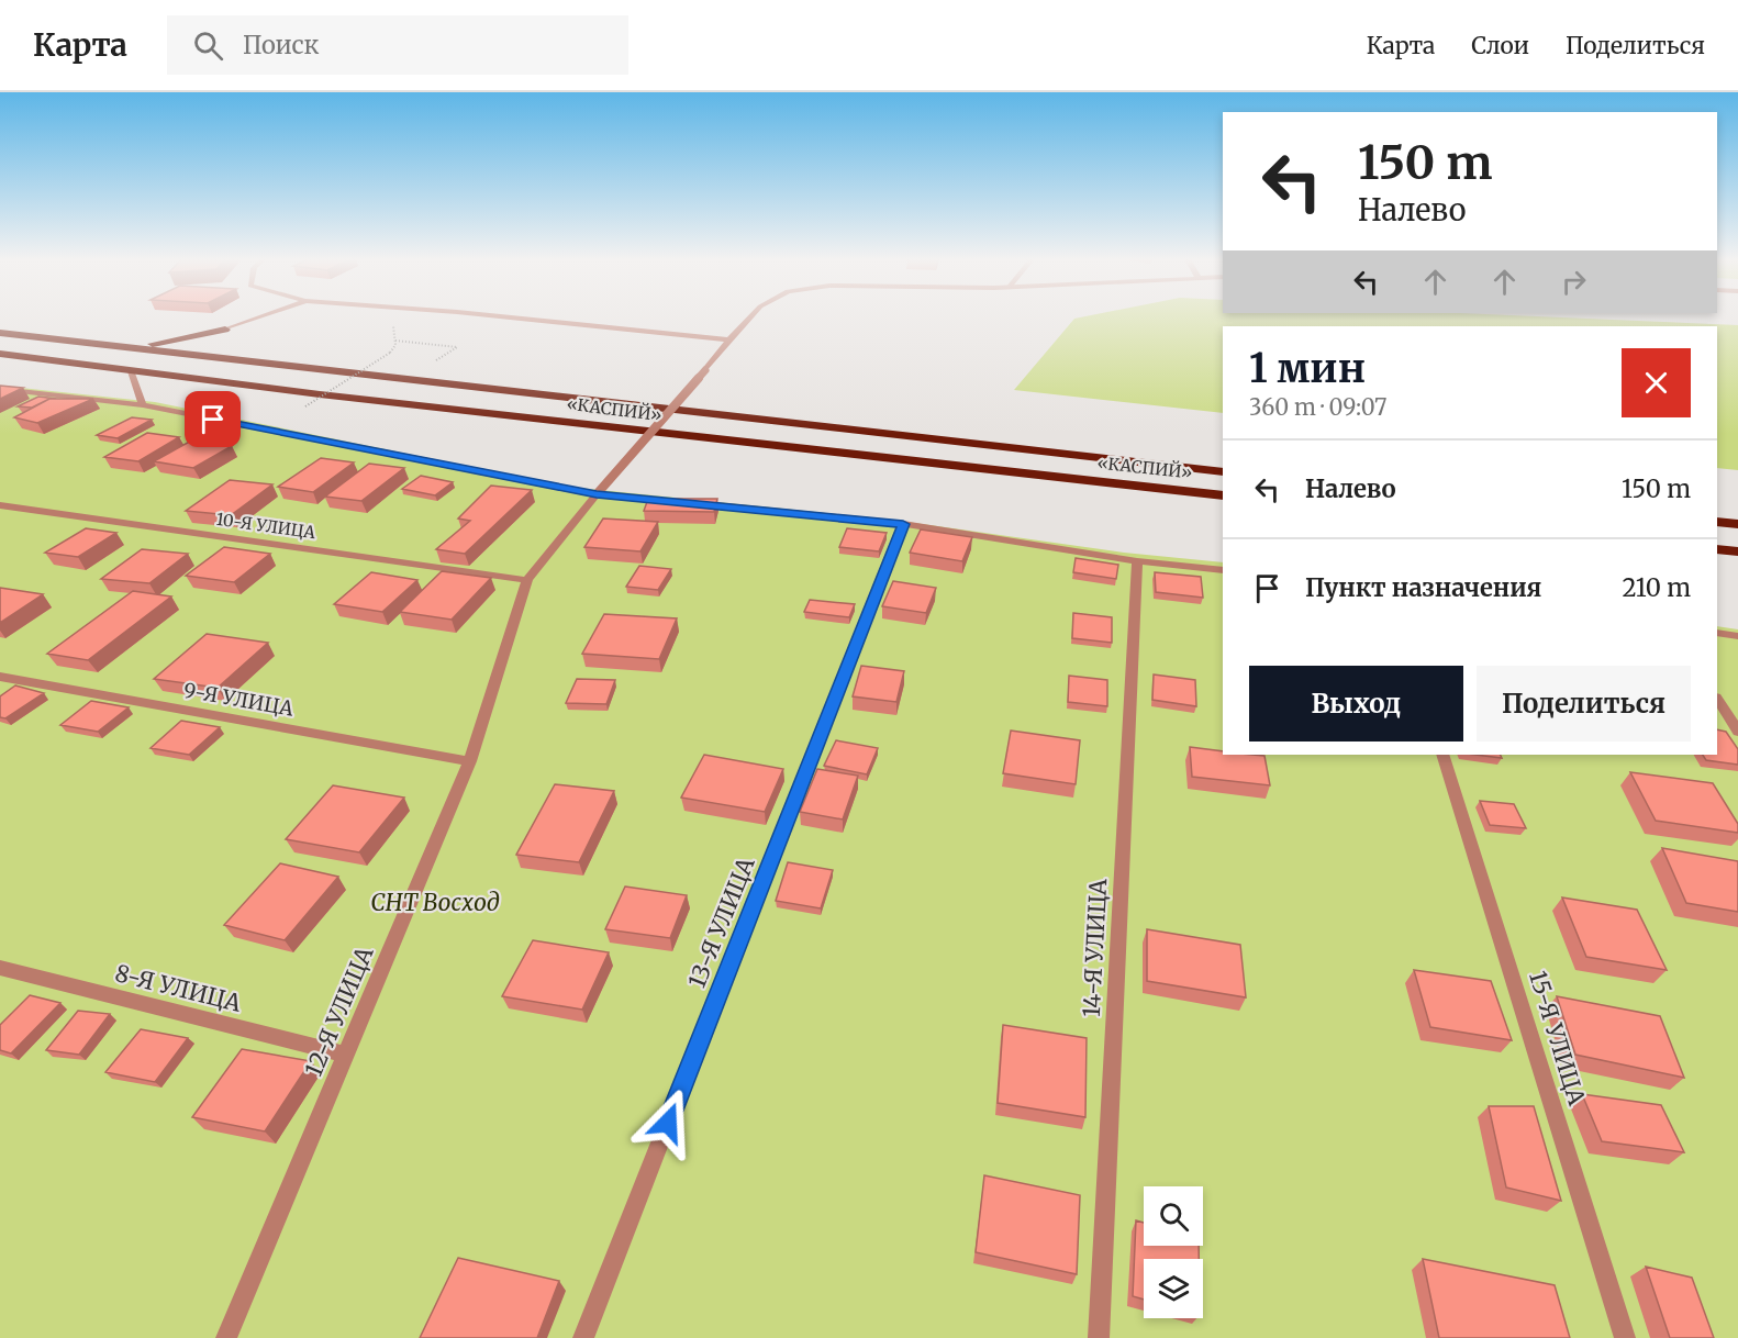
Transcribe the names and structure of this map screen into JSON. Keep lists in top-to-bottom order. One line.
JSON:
{"streets":{"highway":["«КАСПИЙ»"],"street":["10-Я УЛИЦА","9-Я УЛИЦА","13-Я УЛИЦА","14-Я УЛИЦА","8-Я УЛИЦА","12-Я УЛИЦА","15-Я УЛИЦА"]},"crossings":[["10-Я УЛИЦА","12-Я УЛИЦА"],["9-Я УЛИЦА","12-Я УЛИЦА"],["8-Я УЛИЦА","12-Я УЛИЦА"]],"parks":["СНТ Восход"],"page":{"header":"Карта","search":"Поиск","nav":["Карта","Слои","Поделиться"],"turn":["150 m","Налево"],"heading":["1 мин","360 m · 09:07"],"list":[{"name":"Налево","value":"150 m"},{"name":"Пункт назначения","value":"210 m"}],"buttons":["Выход","Поделиться"]}}
